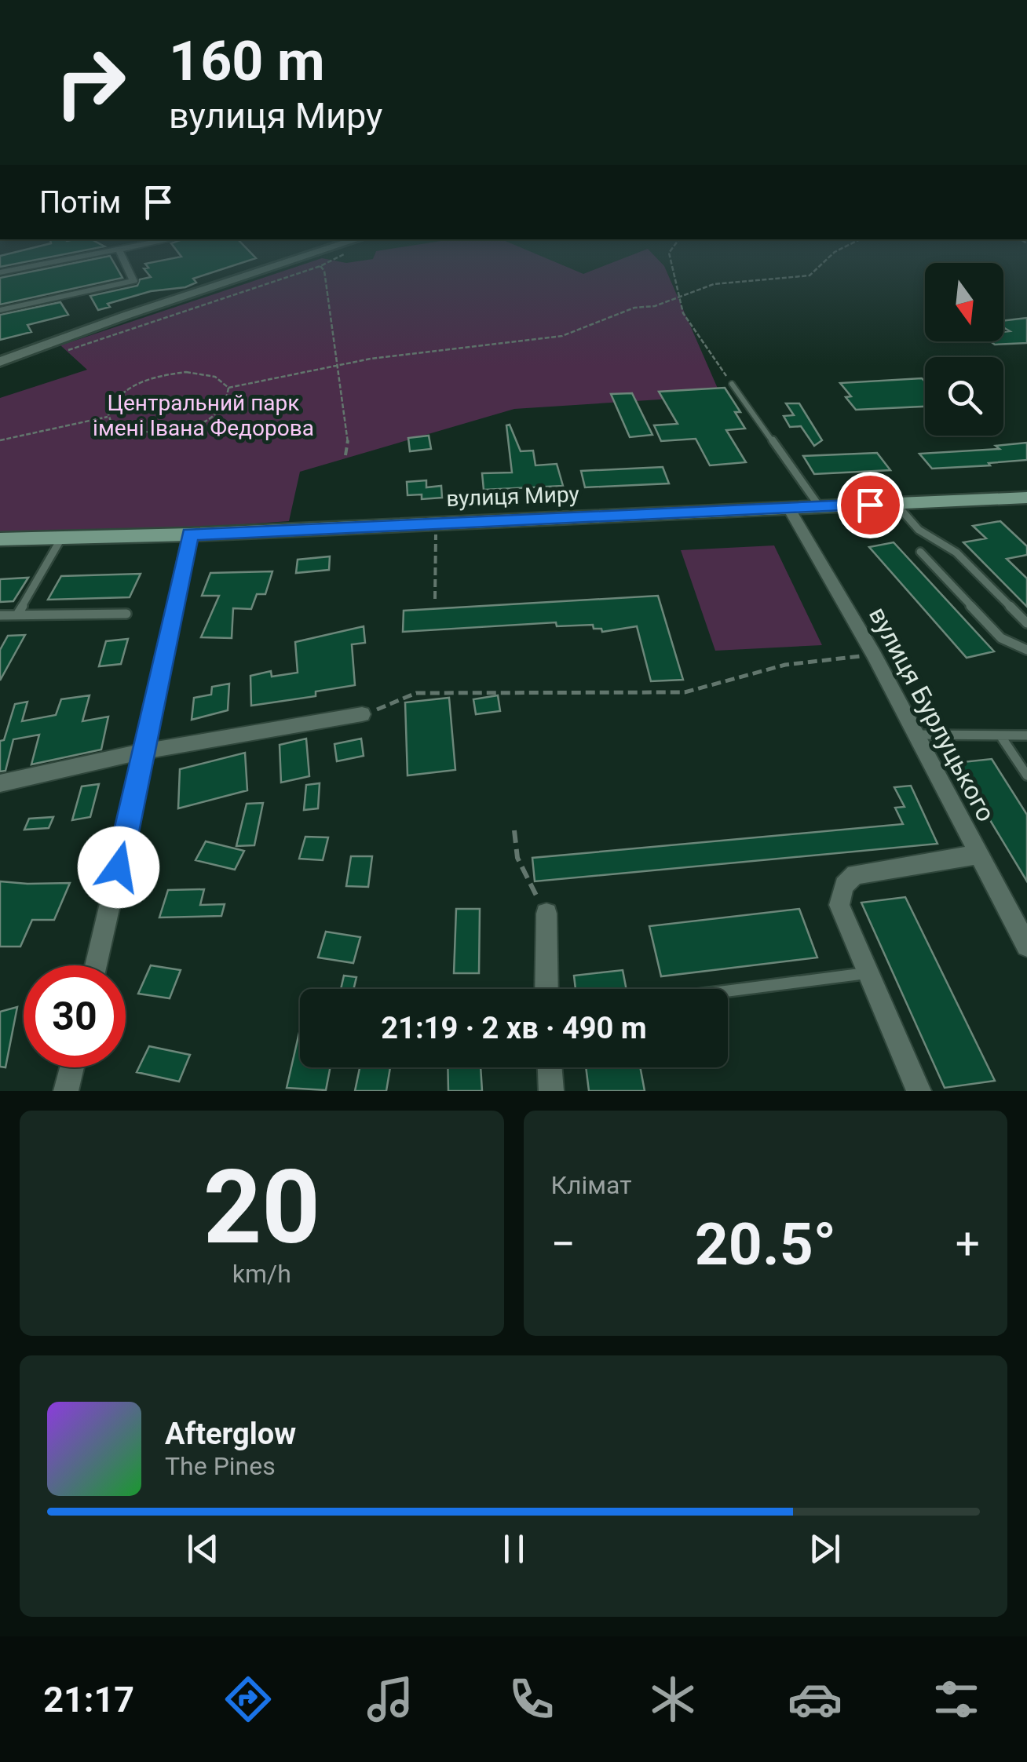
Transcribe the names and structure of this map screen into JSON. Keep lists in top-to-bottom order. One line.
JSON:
{"streets":{"main road":["вулиця Миру"],"street":["вулиця Бурлуцького"]},"crossings":[["вулиця Миру","вулиця Бурлуцького"]],"parks":["Центральний парк імені Івана Федорова"],"north":"bottom","page":{"turn":["160 m","вулиця Миру"],"then":"Потім","limit":"30","trip":"21:19 · 2 хв · 490 m","tile":[["20","km/h"],"Клімат"],"heat":["−","20.5°","+"],"song":["Afterglow","The Pines"],"tabs":"21:17"}}
